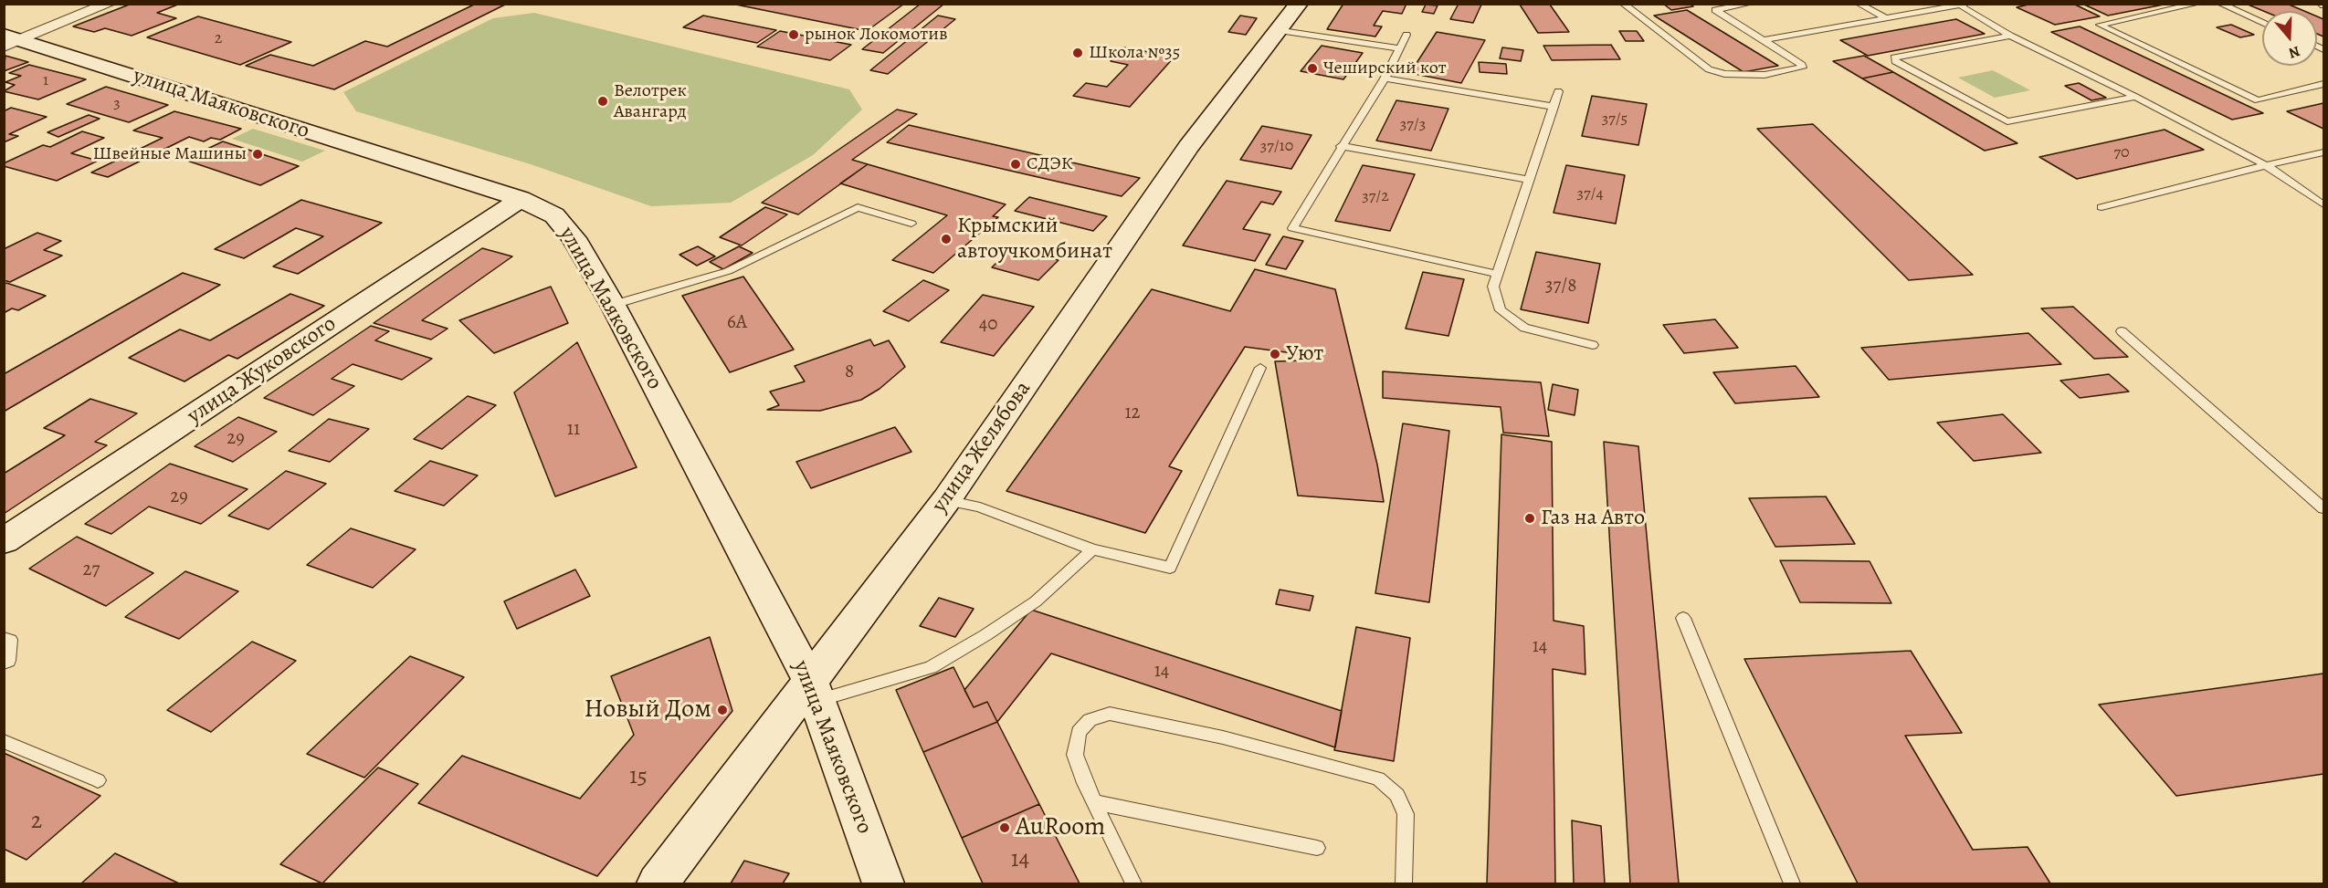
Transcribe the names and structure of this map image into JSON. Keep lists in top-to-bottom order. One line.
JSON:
{"streets":{"main road":["улица Маяковского","улица Жуковского","улица Желябова"]},"crossings":[["улица Маяковского","улица Жуковского"],["улица Маяковского","улица Желябова"]],"places":["рынок Локомотив","Школа №35","Чеширский кот","Велотрек Авангард","Швейные Машины","СДЭК","Крымский автоучкомбинат","Уют","Газ на Авто","Новый Дом","AuRoom"],"house_numbers":["2","1","3","37/5","37/3","37/10","70","37/4","37/2","37/8","6А","40","8","12","11","29","29","27","14","14","15","2","14"],"north":"bottom"}
